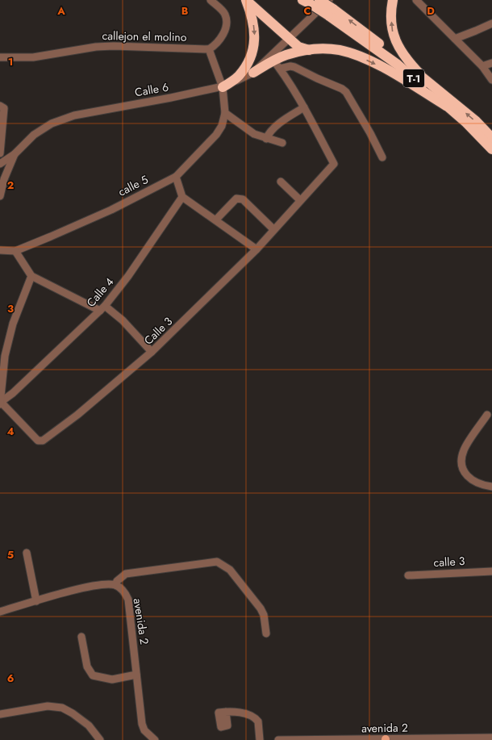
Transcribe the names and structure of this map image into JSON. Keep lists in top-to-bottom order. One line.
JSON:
{"streets":{"highway":["T-1"],"street":["callejon el molino","Calle 6","calle 5","Calle 4","Calle 3","calle 3","avenida 2"]},"crossings":[["Calle 6","calle 5"],["Calle 4","Calle 3"]],"grid":{"columns":["A","B","C","D"],"rows":["1","2","3","4","5","6"]}}
